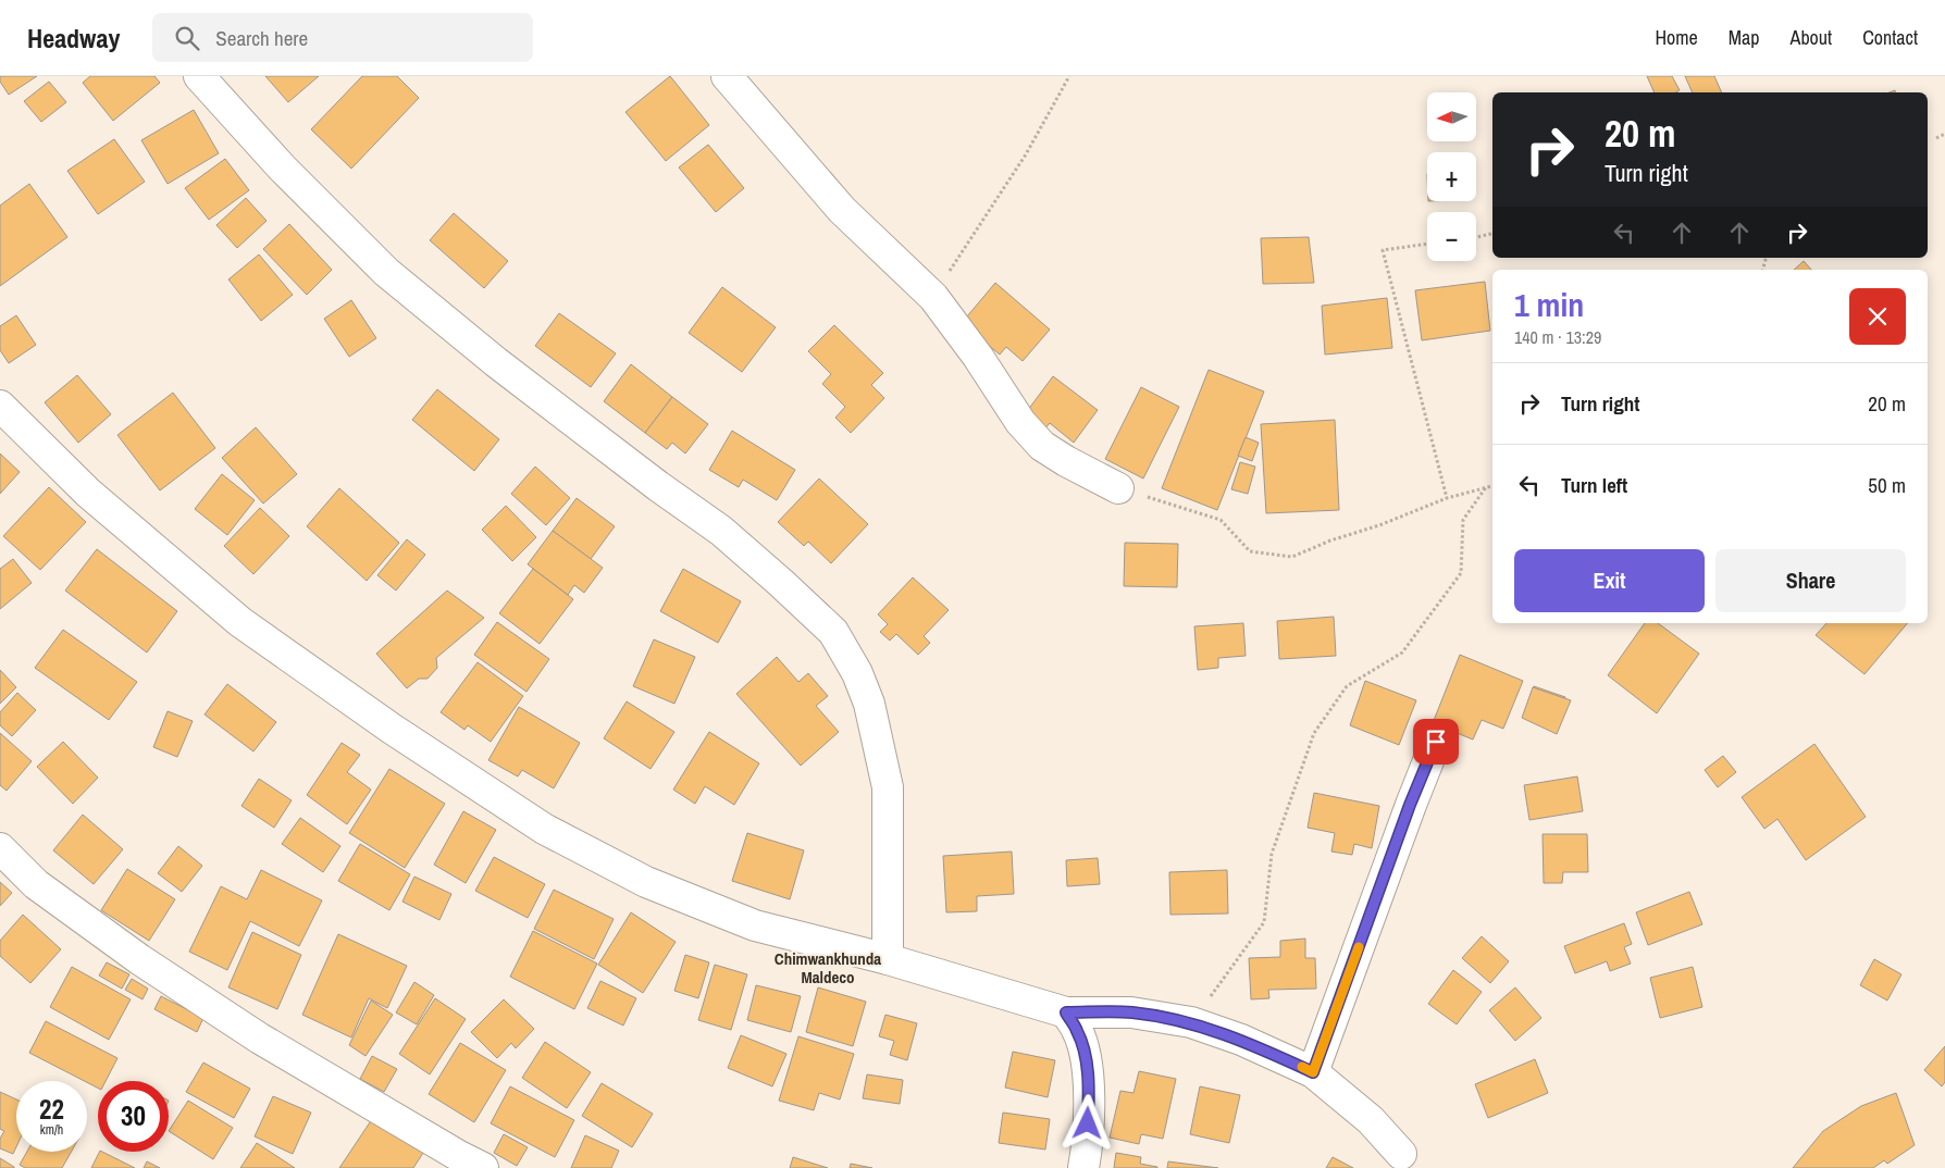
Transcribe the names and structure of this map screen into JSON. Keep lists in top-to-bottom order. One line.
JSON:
{"districts":["Chimwankhunda Maldeco"],"north":"left","page":{"header":"Headway","search":"Search here","nav":["Home","Map","About","Contact"],"map_buttons":["+","−"],"turn":["20 m","Turn right"],"heading":["1 min","140 m · 13:29"],"list":[{"name":"Turn right","value":"20 m"},{"name":"Turn left","value":"50 m"}],"buttons":["Exit","Share"],"speed":"22 km/h","limit":"30"}}
